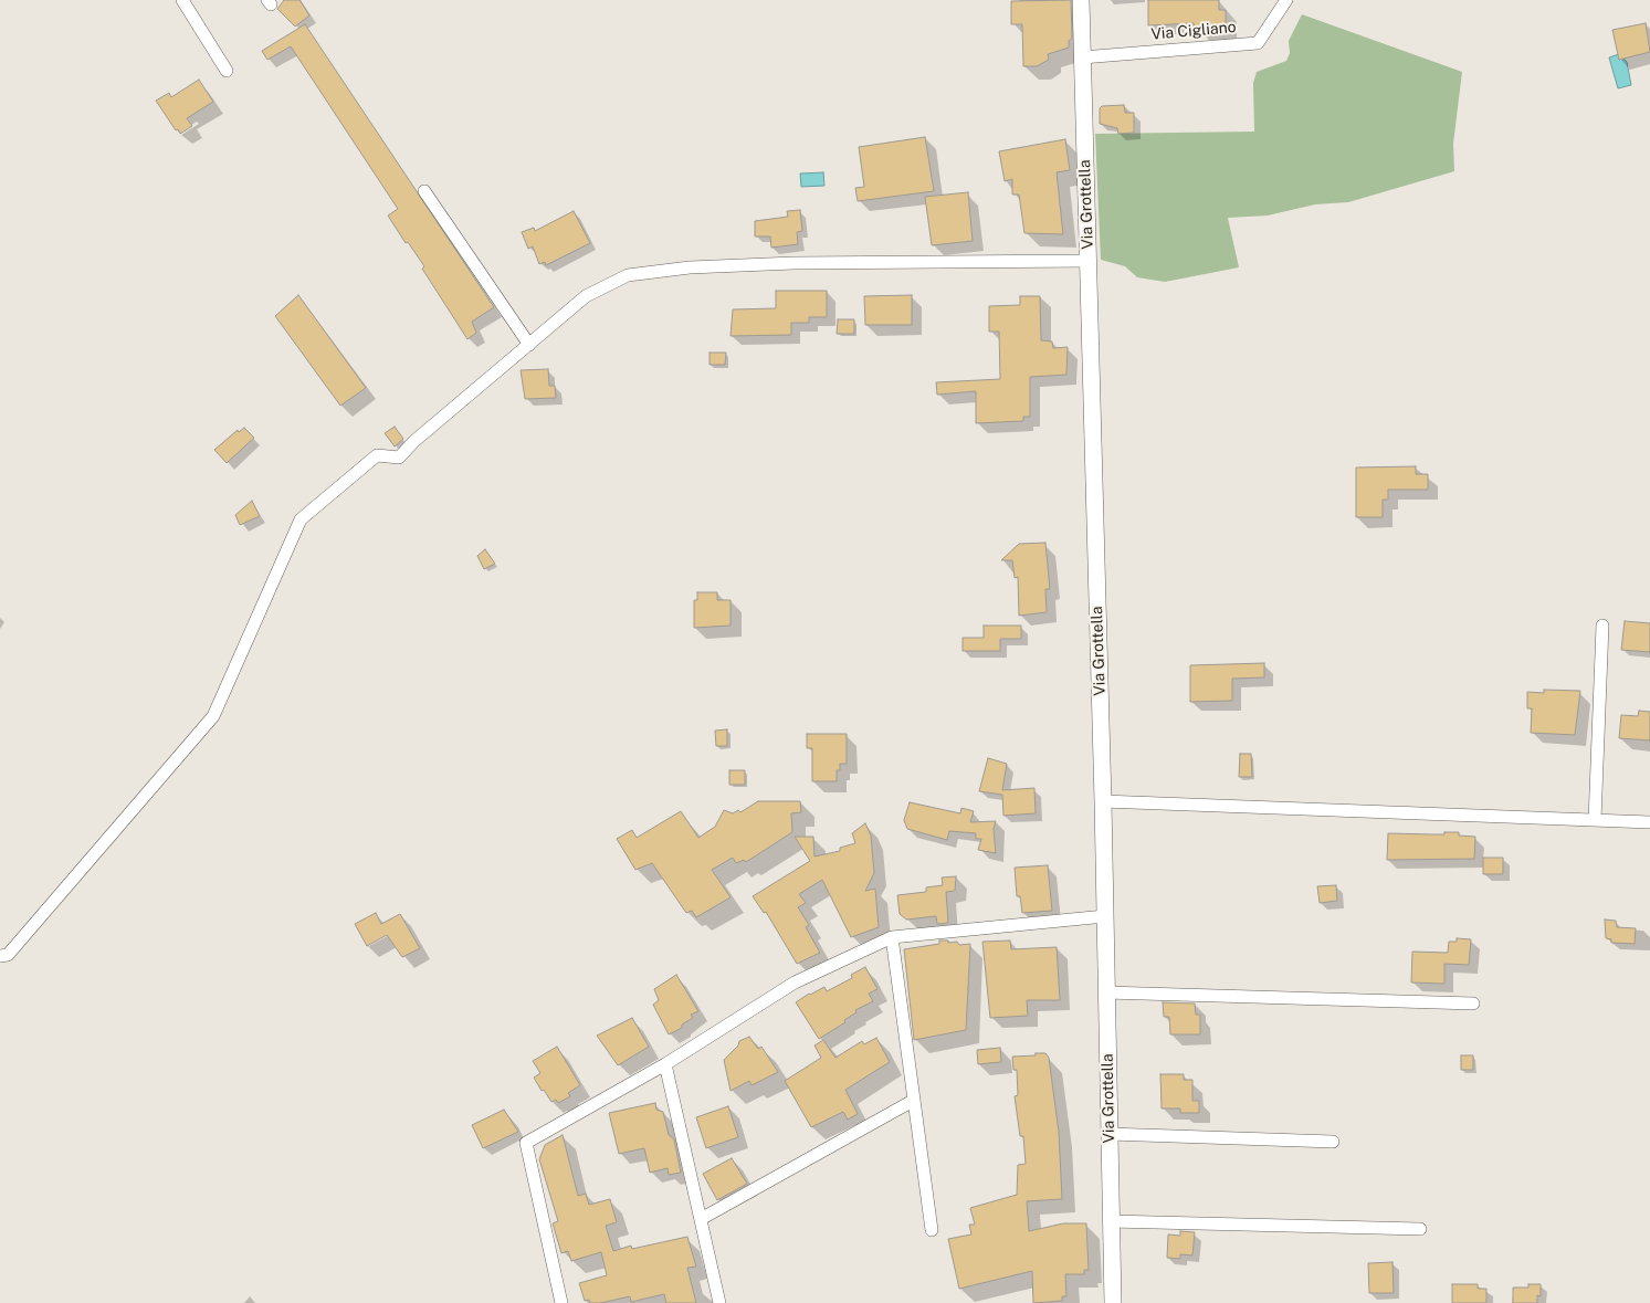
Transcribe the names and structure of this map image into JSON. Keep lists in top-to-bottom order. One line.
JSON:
{"streets":{"street":["Via Cigliano","Via Grottella"]},"crossings":[["Via Cigliano","Via Grottella"]]}
